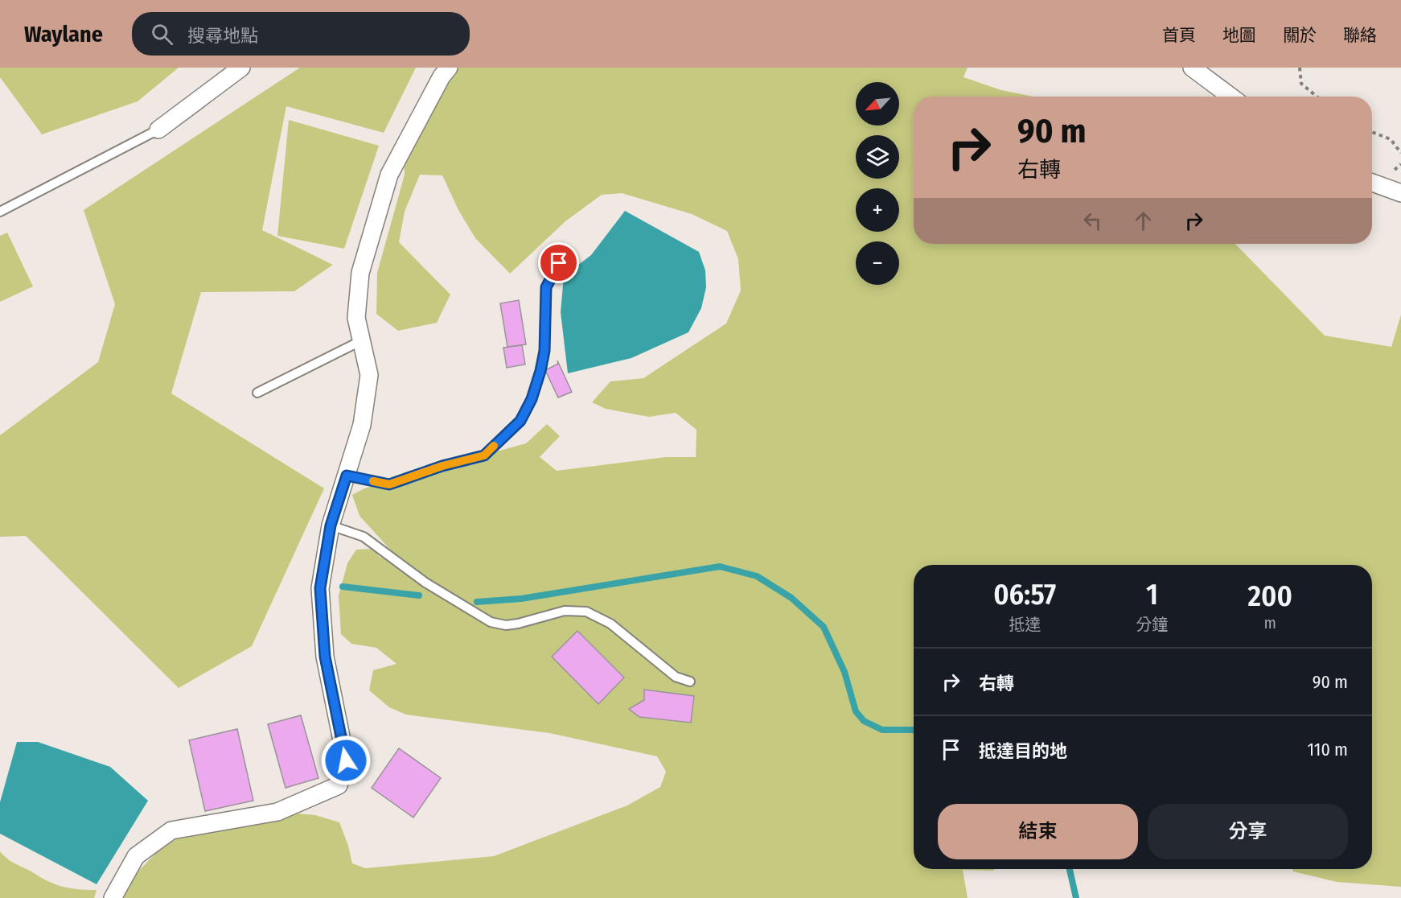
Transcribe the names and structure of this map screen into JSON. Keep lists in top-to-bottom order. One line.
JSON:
{"north":"bottom left","page":{"header":"Waylane","search":"搜尋地點","nav":["首頁","地圖","關於","聯絡"],"map_buttons":["+","−"],"turn":["90 m","右轉"],"eta":["06:57","抵達","1","分鐘","200","m"],"list":[{"name":"右轉","value":"90 m"},{"name":"抵達目的地","value":"110 m"}],"buttons":["結束","分享"]}}
